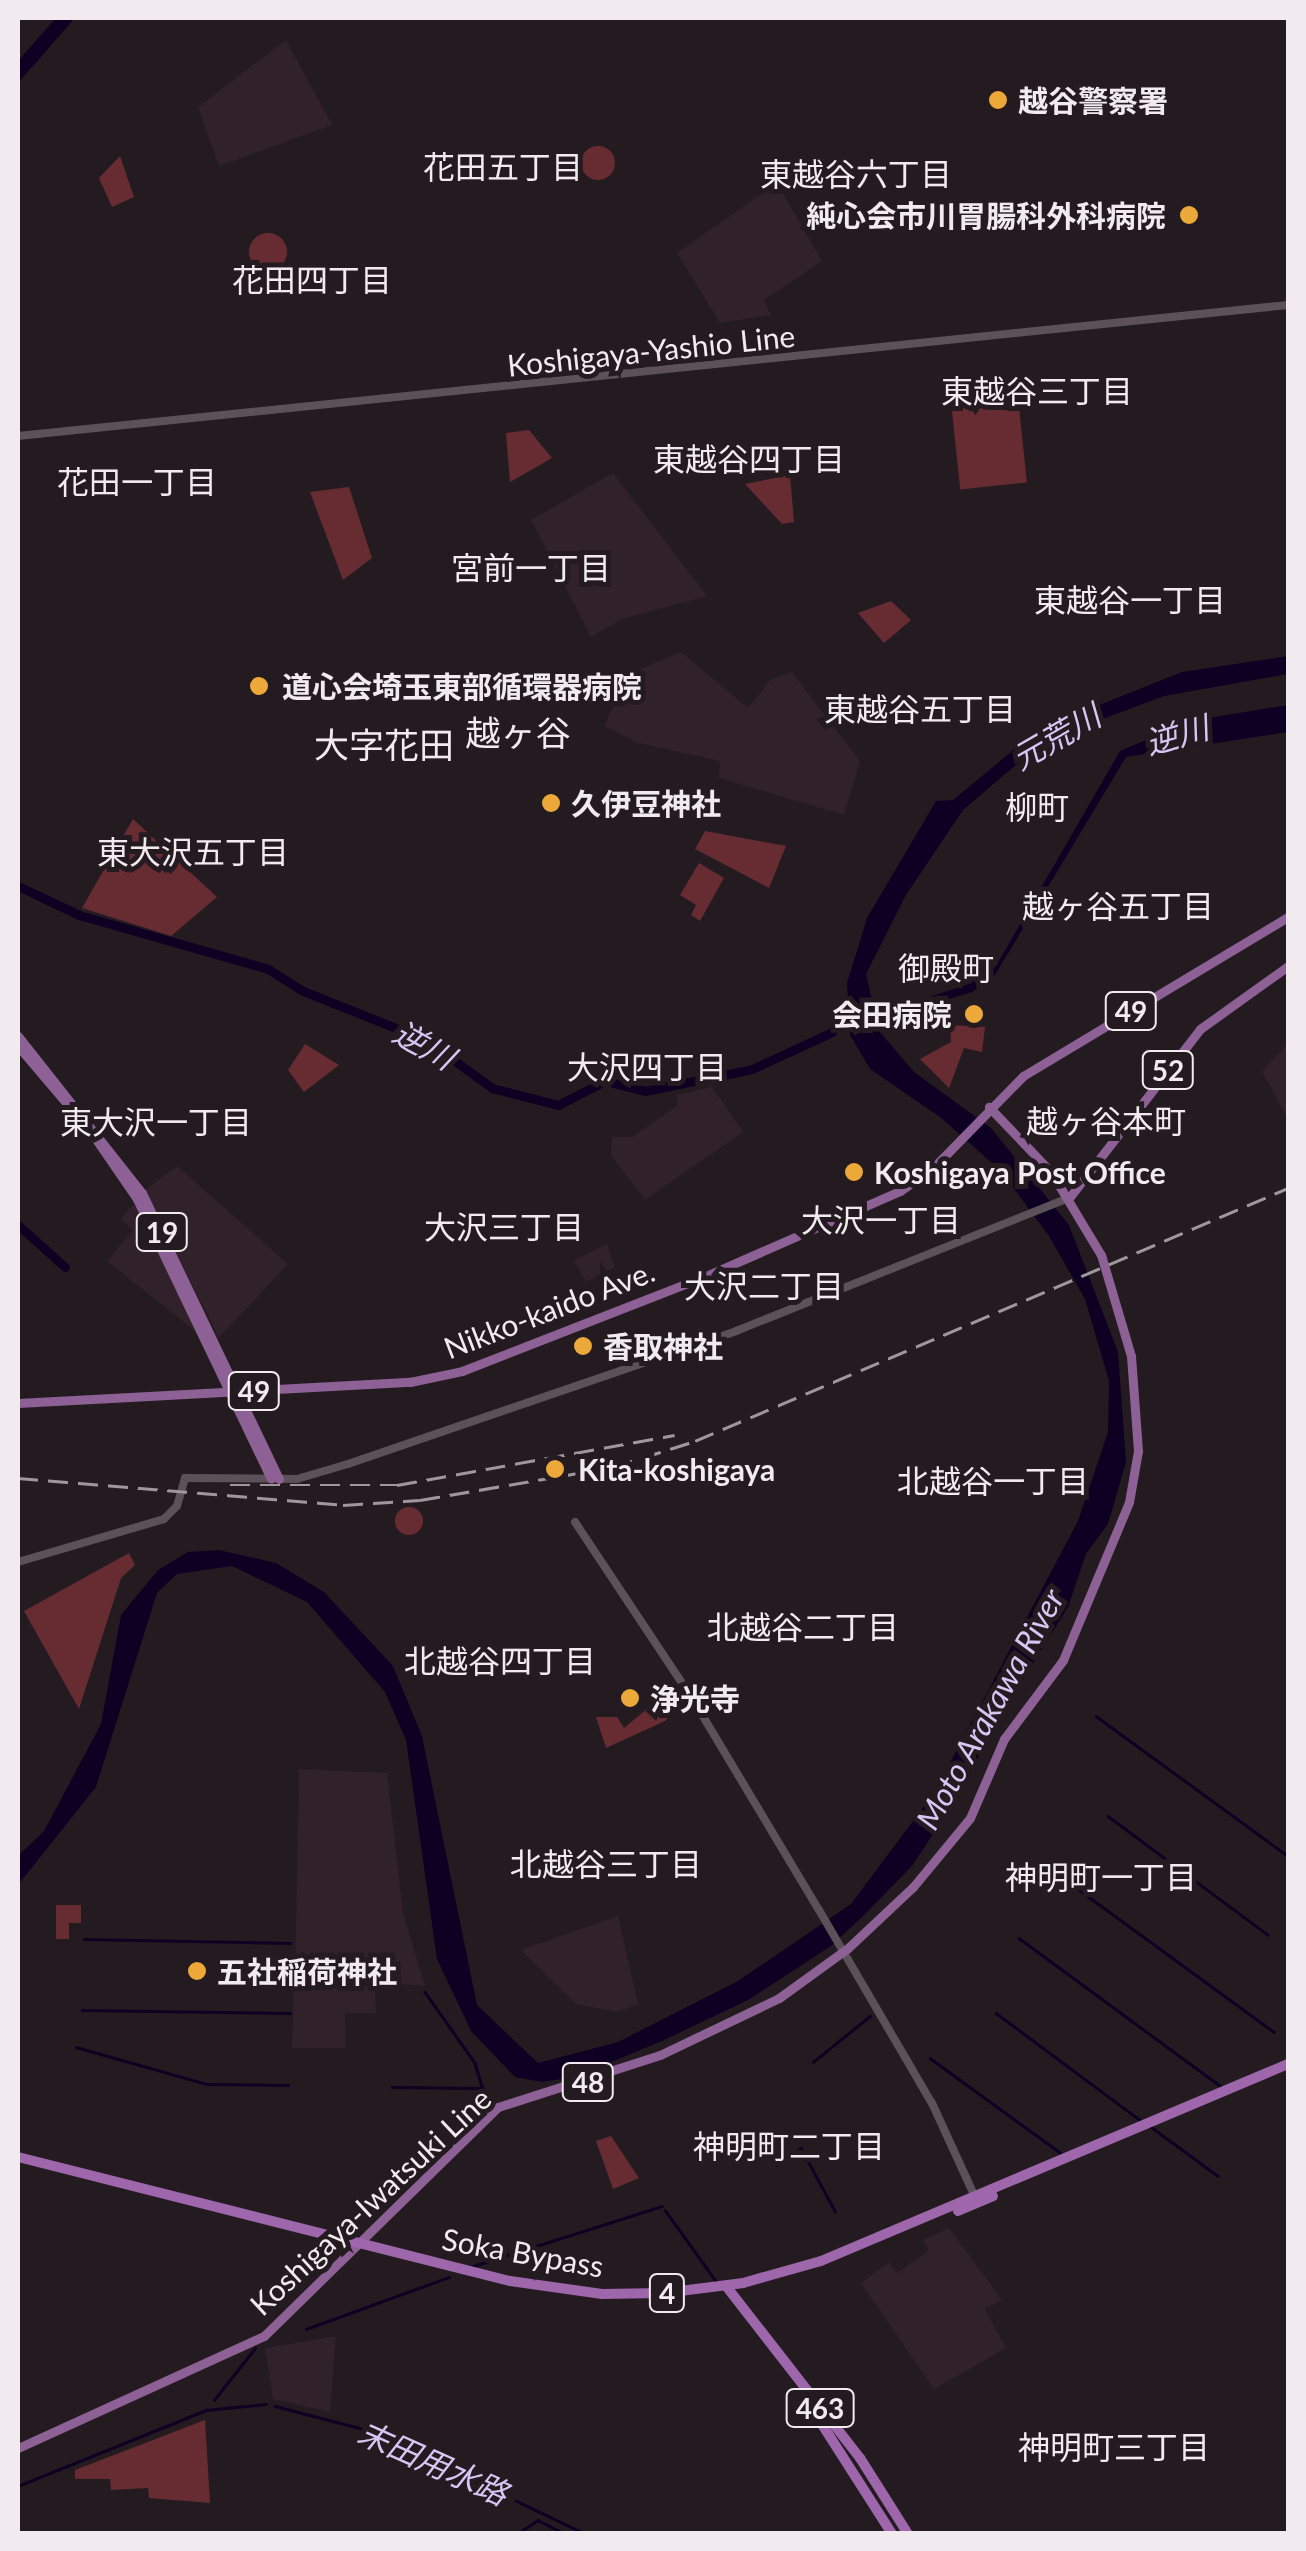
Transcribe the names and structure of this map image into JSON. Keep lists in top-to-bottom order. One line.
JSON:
{"streets":{"highway":["Soka Bypass","4","463"],"main road":["Koshigaya-Yashio Line","49","52","19","Nikko-kaido Ave.","48","Koshigaya-Iwatsuki Line"]},"crossings":[["52","Koshigaya-Iwatsuki Line"],["19","Nikko-kaido Ave."],["Nikko-kaido Ave.","Koshigaya-Iwatsuki Line"],["Koshigaya-Iwatsuki Line","Soka Bypass"],["Soka Bypass","463"]],"districts":["花田五丁目","東越谷六丁目","花田四丁目","東越谷三丁目","東越谷四丁目","花田一丁目","宮前一丁目","東越谷一丁目","東越谷五丁目","越ヶ谷","大字花田","柳町","東大沢五丁目","越ヶ谷五丁目","御殿町","大沢四丁目","越ヶ谷本町","東大沢一丁目","大沢一丁目","大沢三丁目","大沢二丁目","北越谷一丁目","北越谷二丁目","北越谷四丁目","北越谷三丁目","神明町一丁目","神明町二丁目","神明町三丁目"],"water":["逆川","元荒川","Moto Arakawa River","末田用水路"],"places":["越谷警察署","純心会市川胃腸科外科病院","道心会埼玉東部循環器病院","久伊豆神社","会田病院","Koshigaya Post Office","香取神社","Kita-koshigaya","浄光寺","五社稲荷神社"]}
